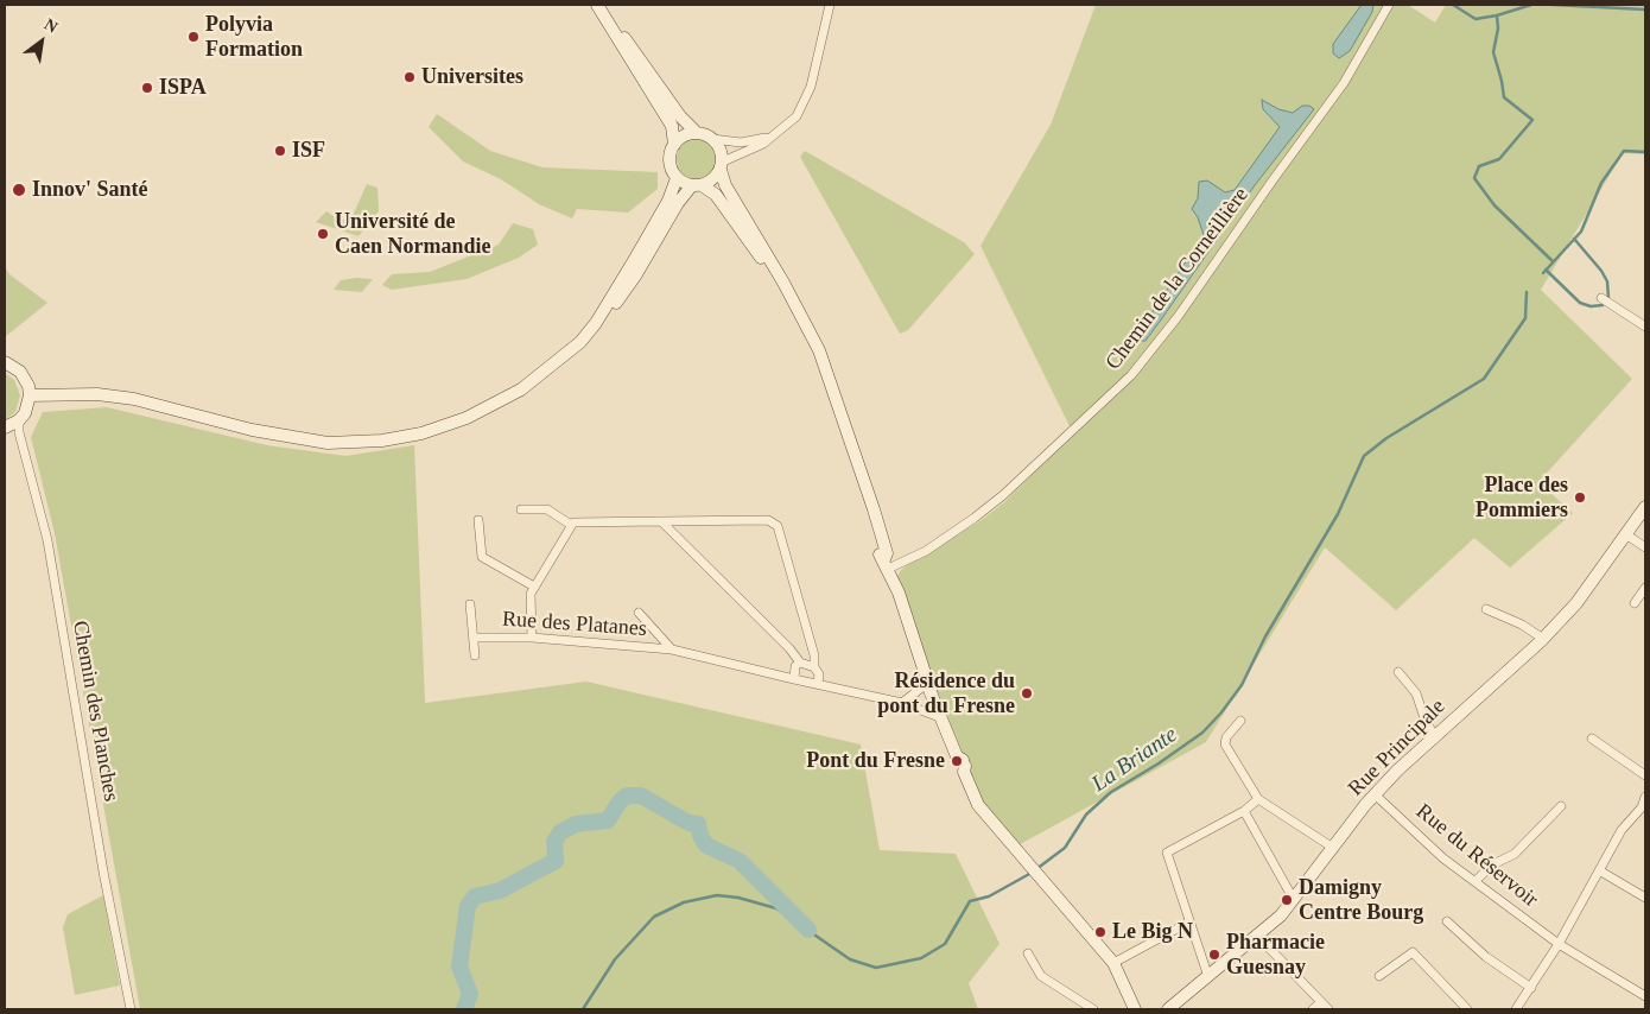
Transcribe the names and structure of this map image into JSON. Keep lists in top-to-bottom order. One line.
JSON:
{"streets":{"main road":["Rue Principale"],"street":["Chemin de la Corneillière","Rue des Platanes","Chemin des Planches","Rue du Réservoir"]},"crossings":[["Rue Principale","Rue du Réservoir"]],"water":["La Briante"],"places":["Polyvia Formation","Universites","ISPA","ISF","Innov' Santé","Université de Caen Normandie","Place des Pommiers","Résidence du pont du Fresne","Pont du Fresne","Damigny Centre Bourg","Le Big N","Pharmacie Guesnay"],"north":"top right"}
